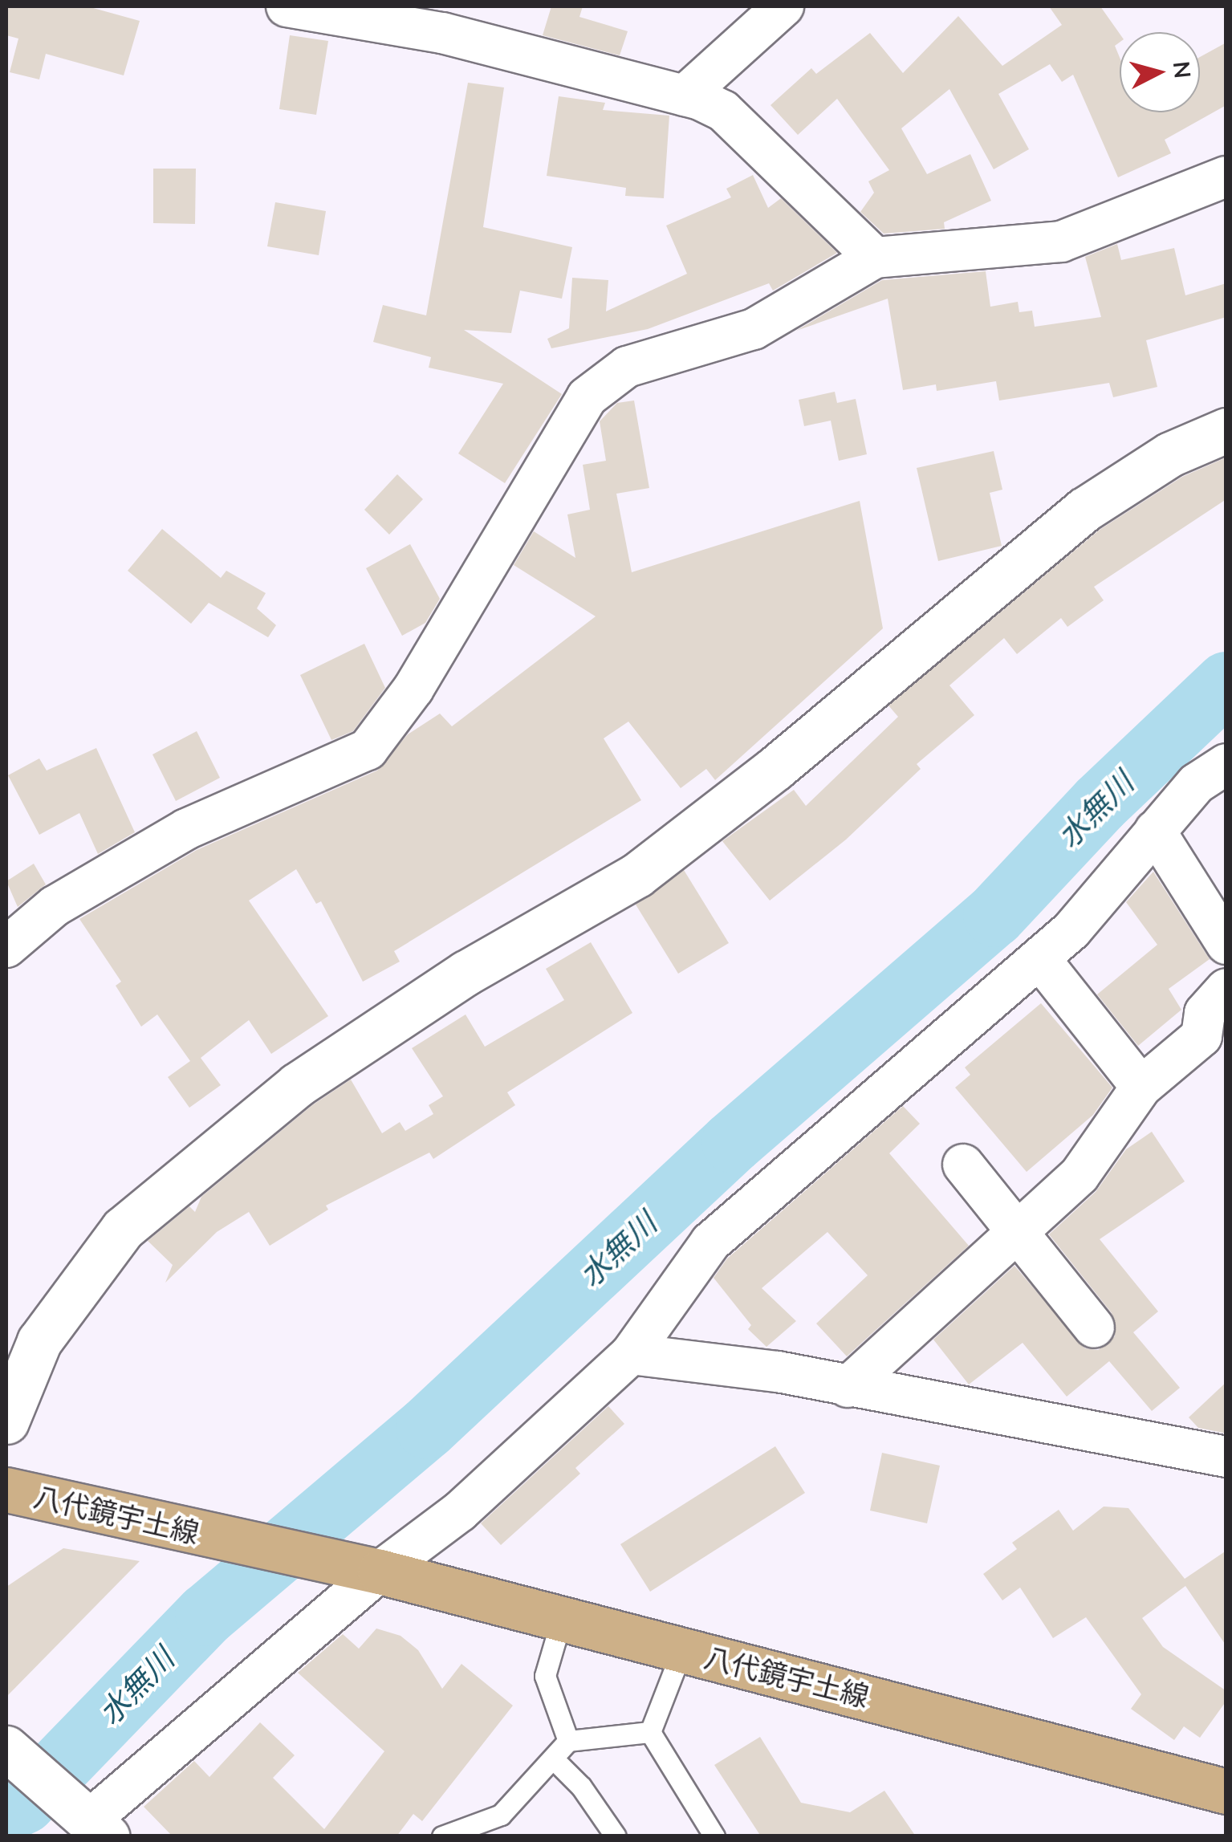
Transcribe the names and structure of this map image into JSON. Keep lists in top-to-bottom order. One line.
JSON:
{"streets":{"main road":["八代鏡宇土線"]},"water":["水無川"],"north":"right"}
